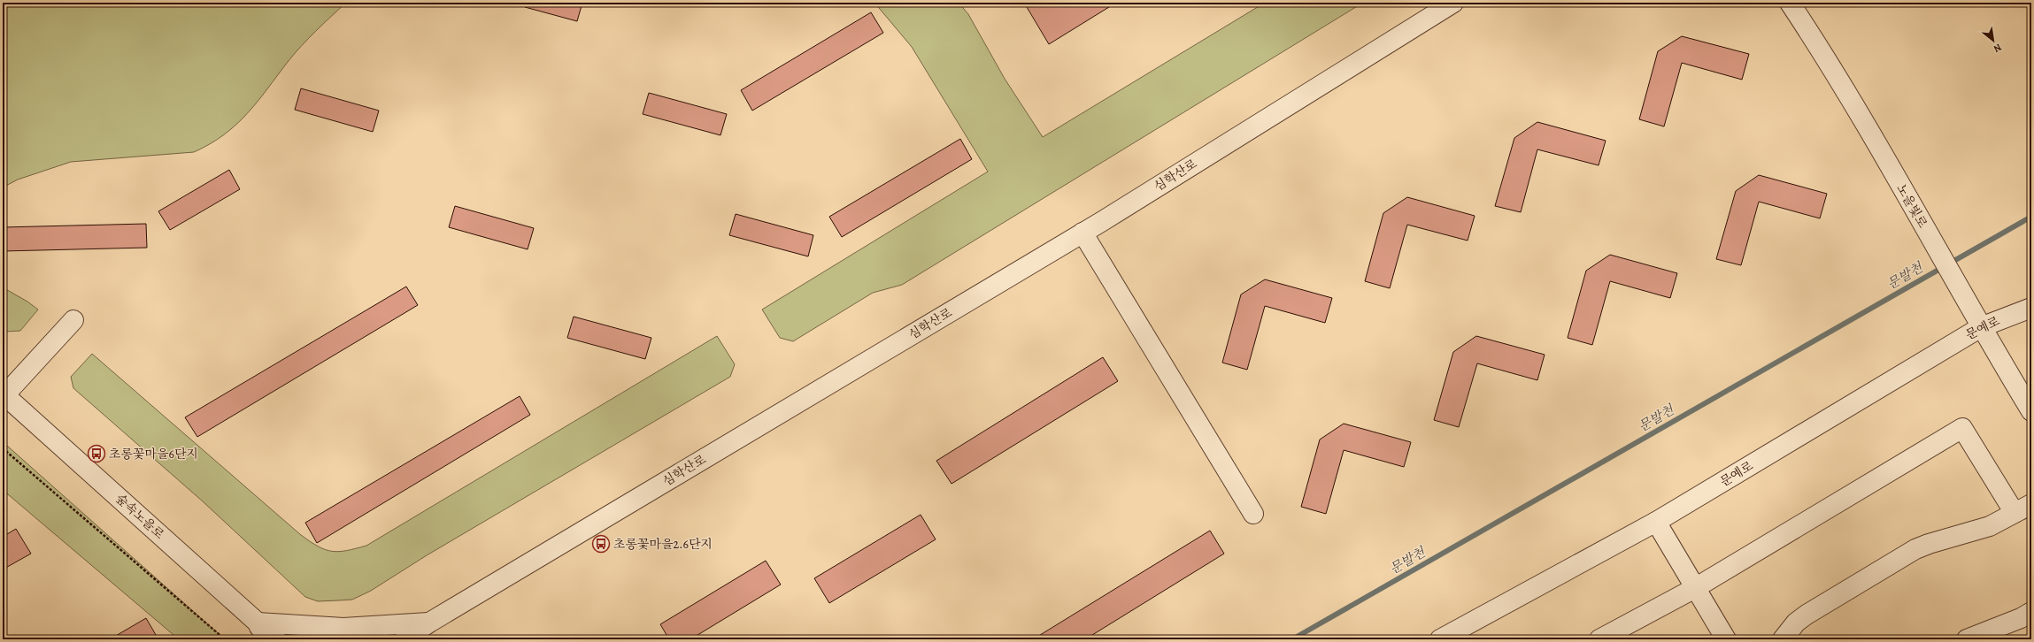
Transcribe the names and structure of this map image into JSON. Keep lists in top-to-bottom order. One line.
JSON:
{"streets":{"street":["심학산로","노을빛로","문예로","숲속노을로"]},"crossings":[["노을빛로","문예로"]],"water":["문발천"],"places":{"bus stop":["초롱꽃마을6단지","초롱꽃마을2.6단지"]},"north":"bottom right"}
